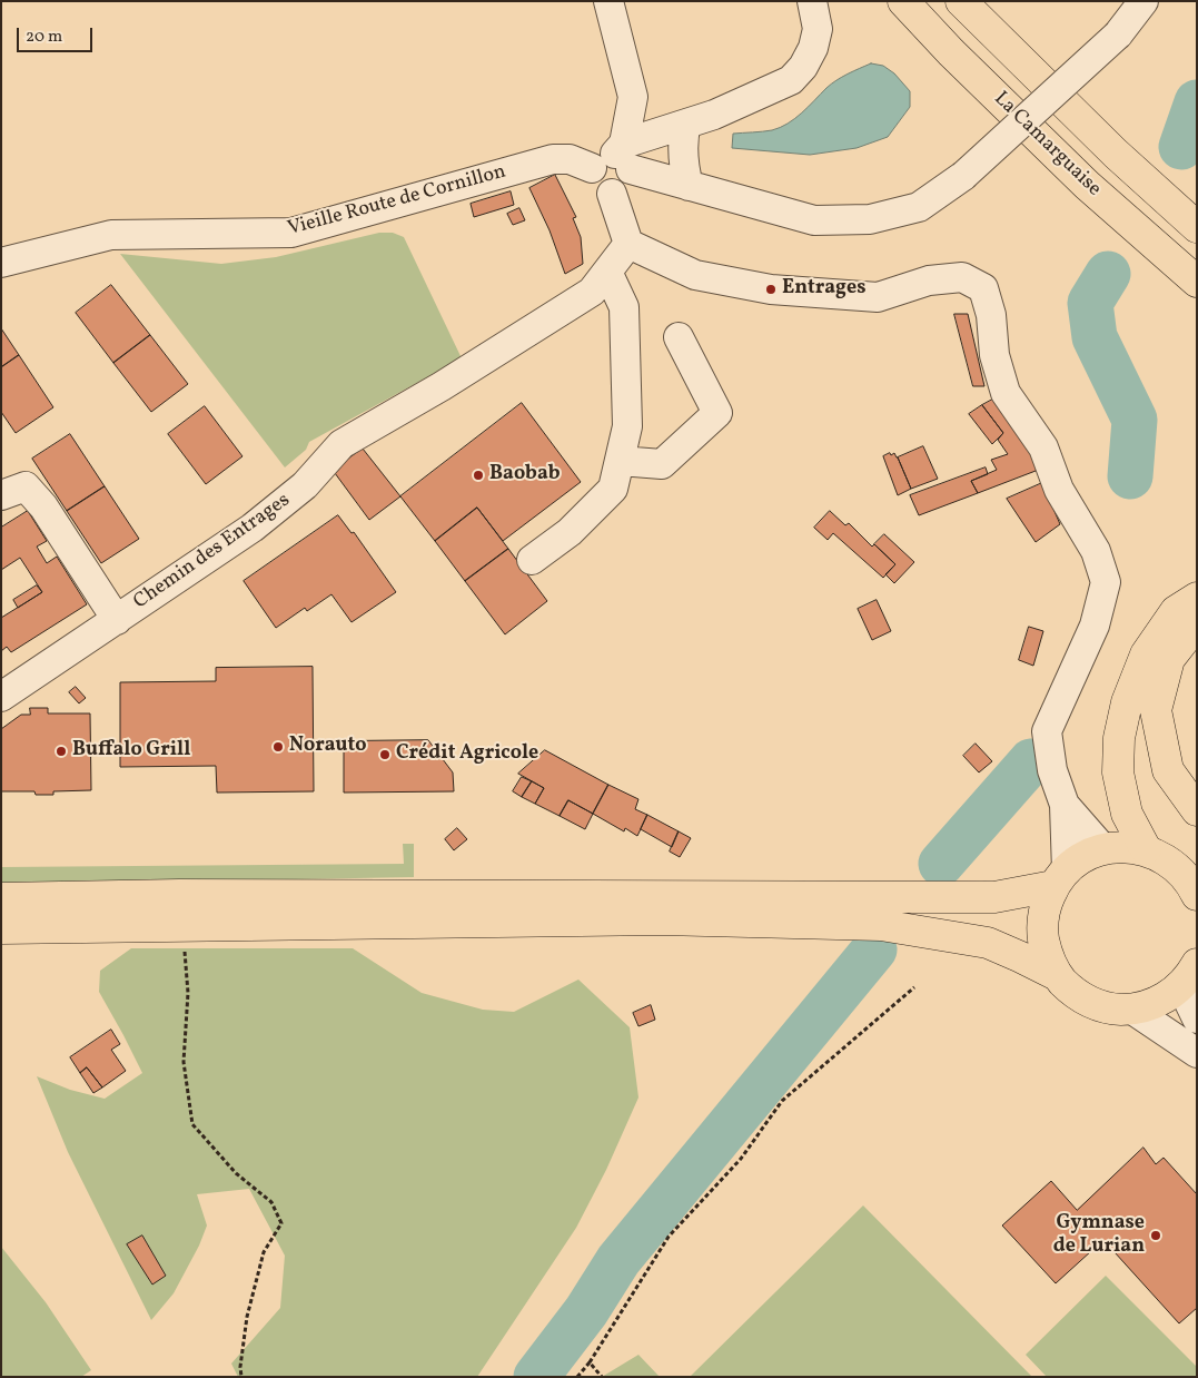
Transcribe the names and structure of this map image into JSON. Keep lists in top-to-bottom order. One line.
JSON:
{"streets":{"main road":["La Camarguaise"],"street":["Vieille Route de Cornillon","Chemin des Entrages"]},"places":["Entrages","Baobab","Norauto","Buffalo Grill","Crédit Agricole","Gymnase de Lurian"],"scale_bar":"20 m"}
